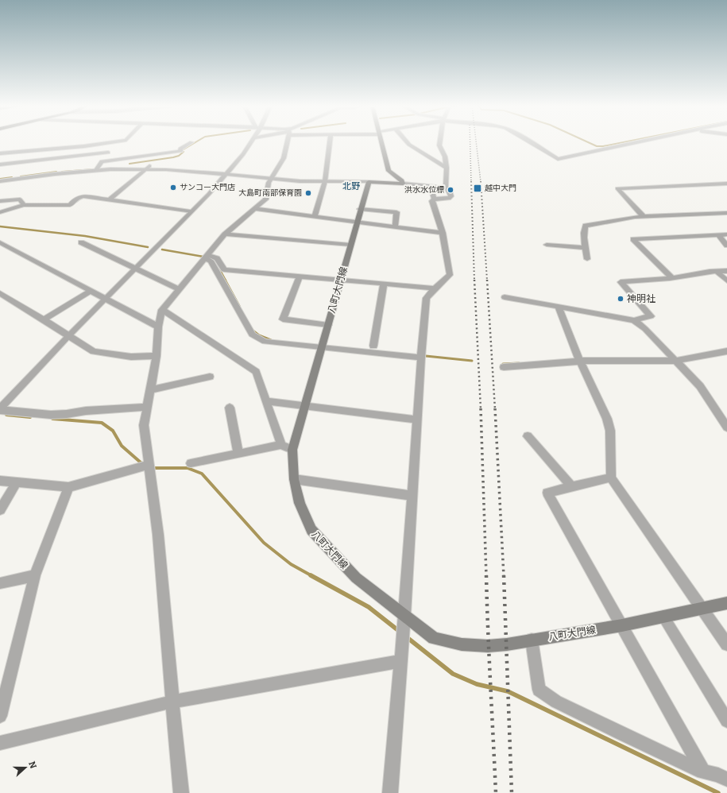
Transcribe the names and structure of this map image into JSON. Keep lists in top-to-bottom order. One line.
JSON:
{"streets":{"main road":["八町大門線"]},"districts":["北野"],"places":{"other":["サンコー大門店","洪水水位標","大島町南部保育園","神明社"],"transit":["越中大門"]},"north":"right"}
